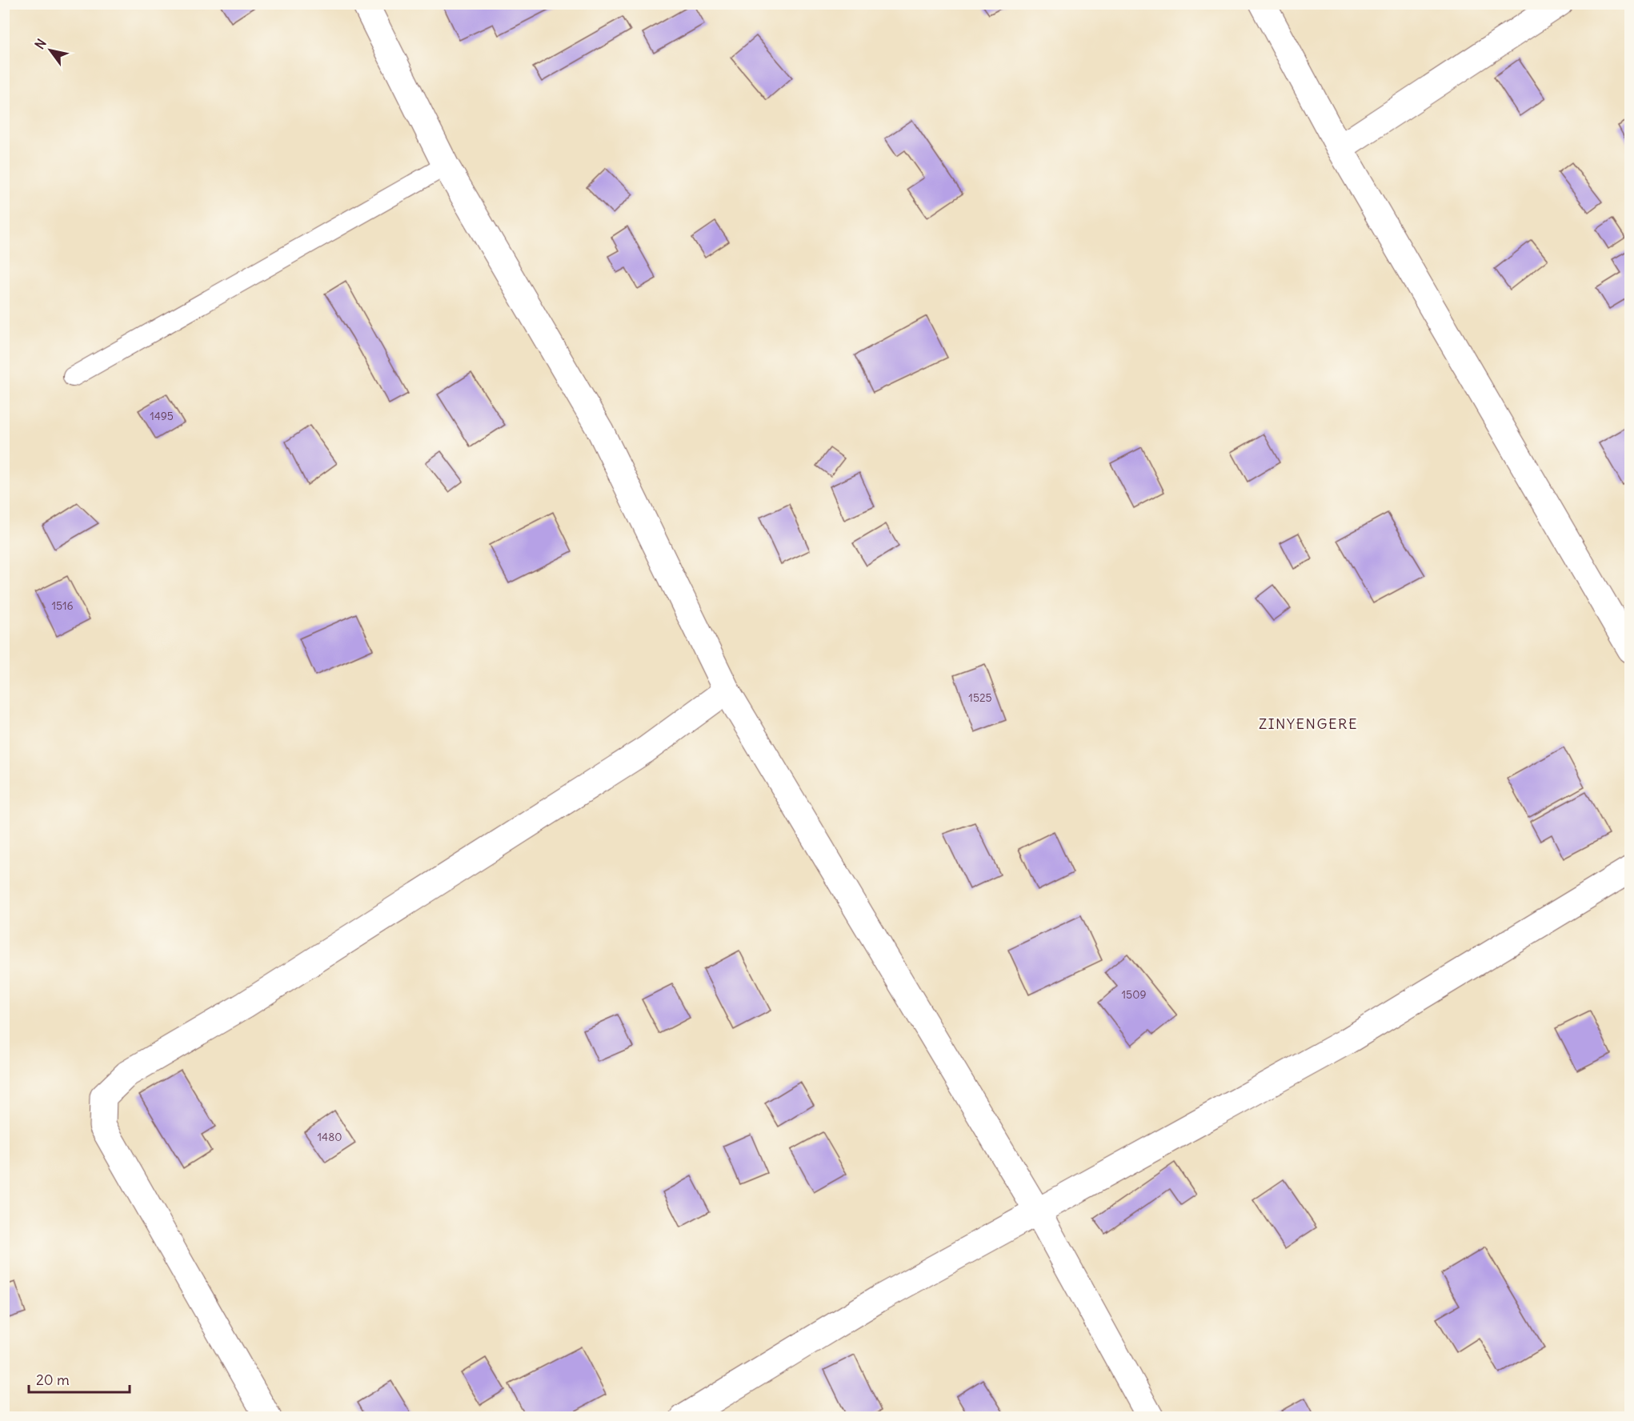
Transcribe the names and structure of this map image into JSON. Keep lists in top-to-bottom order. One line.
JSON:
{"districts":["ZINYENGERE"],"house_numbers":["1495","1516","1525","1509","1480"],"scale_bar":"20 m","north":"top left"}
